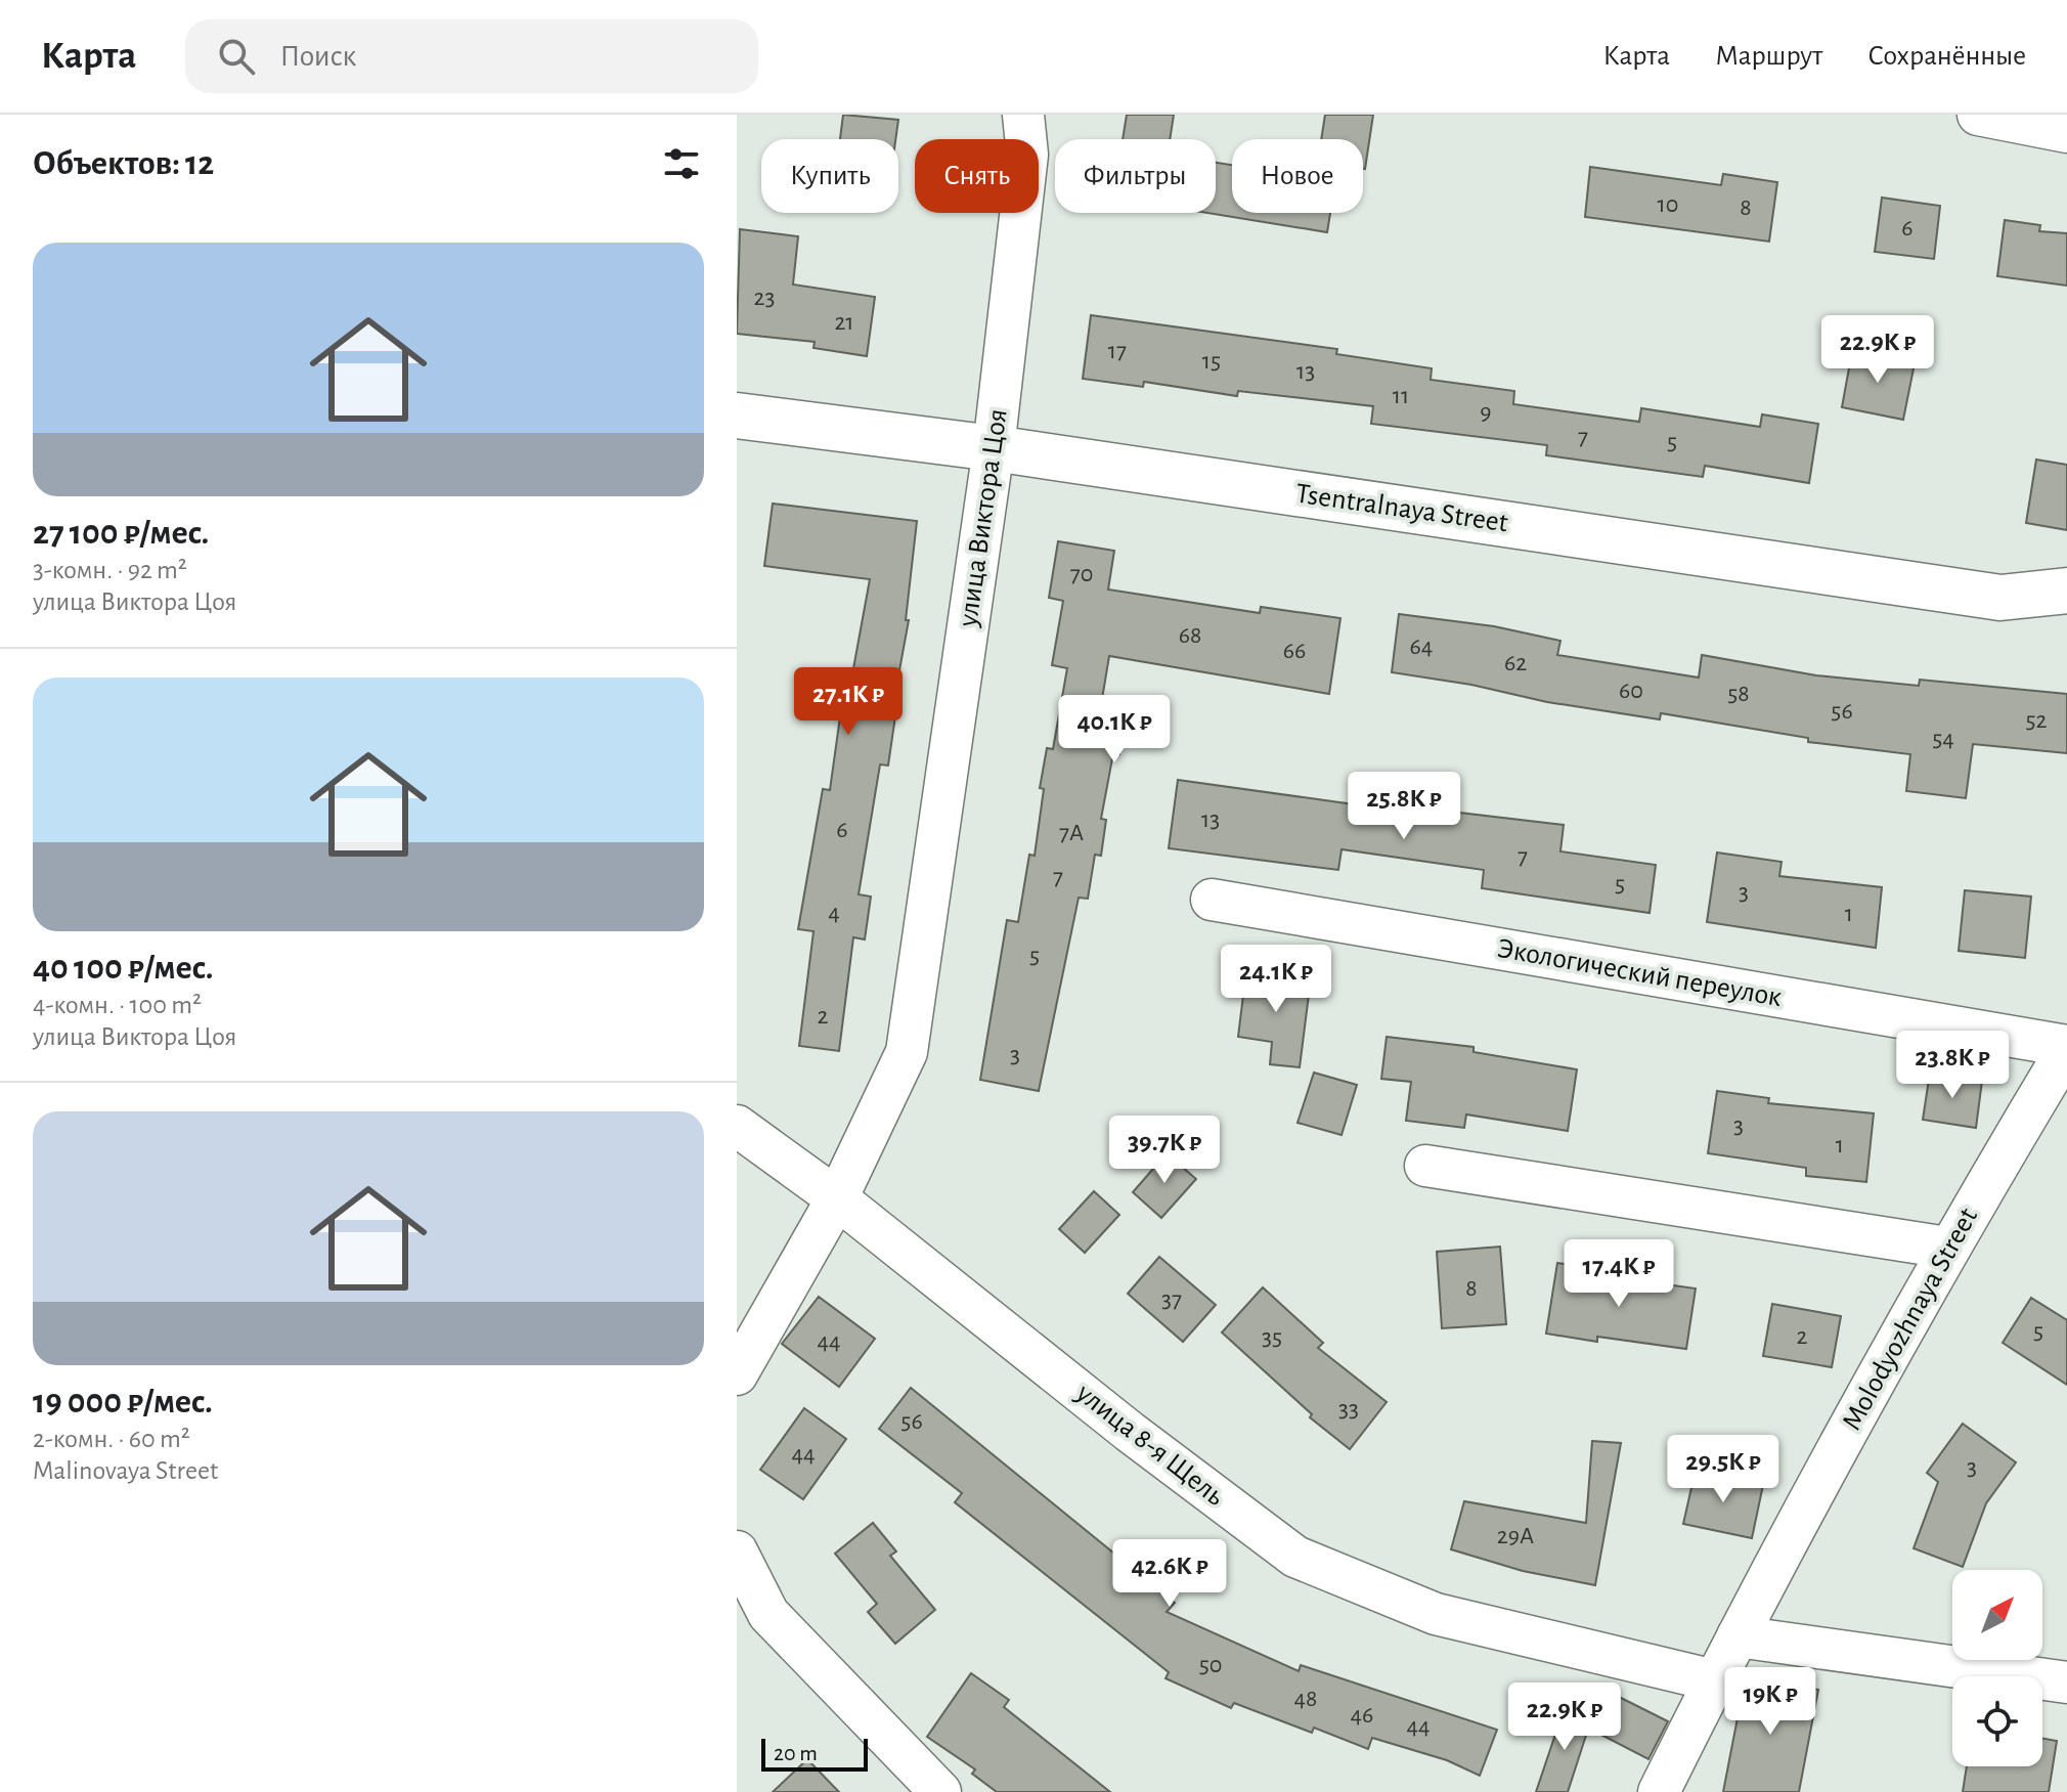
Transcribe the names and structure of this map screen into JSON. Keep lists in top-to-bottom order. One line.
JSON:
{"streets":{"street":["Tsentralnaya Street","улица Виктора Цоя","Экологический переулок","Molodyozhnaya Street","улица 8-я Щель"]},"crossings":[["Tsentralnaya Street","улица Виктора Цоя"],["улица Виктора Цоя","улица 8-я Щель"],["Экологический переулок","Molodyozhnaya Street"],["Molodyozhnaya Street","улица 8-я Щель"]],"house_numbers":["10","8","6","23","21","17","15","13","11","9","7","5","70","68","64","66","62","60","58","56","52","54","13","6","7А","7","7","5","3","4","1","5","2","3","3","1","8","37","5","2","35","44","33","56","44","3","29А","50","48","46","44"],"scale_bar":"20 m","north":"top right","page":{"header":"Карта","search":"Поиск","nav":["Карта","Маршрут","Сохранённые"],"heading":"Объектов: 12","chip":["Купить","Снять","Фильтры","Новое"],"list":[{"name":"27 100 ₽/мес.","note":"3-комн. · 92 m² · улица Виктора Цоя"},{"name":"40 100 ₽/мес.","note":"4-комн. · 100 m² · улица Виктора Цоя"},{"name":"19 000 ₽/мес.","note":"2-комн. · 60 m² · Malinovaya Street"}],"price":["22.9K ₽","27.1K ₽","40.1K ₽","25.8K ₽","24.1K ₽","23.8K ₽","39.7K ₽","17.4K ₽","29.5K ₽","42.6K ₽","19K ₽","22.9K ₽"],"scale":"20 m"}}
